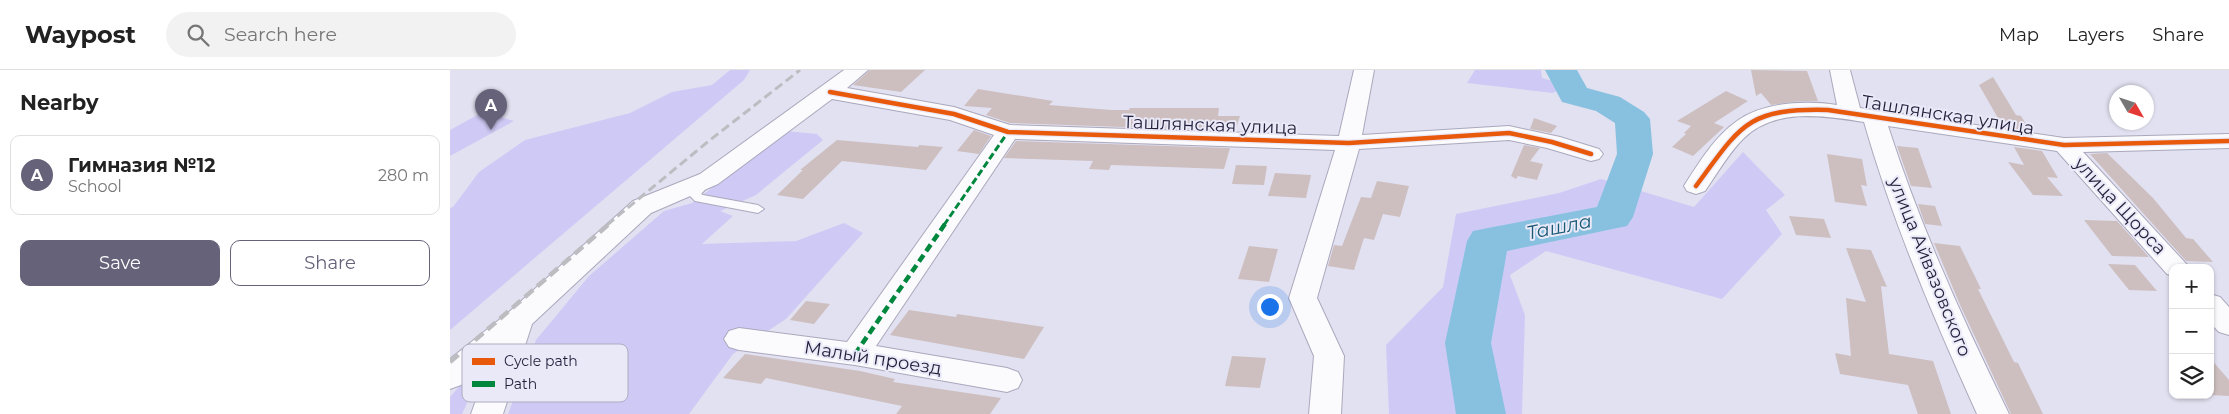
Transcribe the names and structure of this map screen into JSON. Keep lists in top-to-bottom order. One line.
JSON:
{"streets":{"street":["Ташлянская улица","улица Щорса","улица Айвазовского","Малый проезд"]},"crossings":[["Ташлянская улица","улица Щорса"],["Ташлянская улица","улица Айвазовского"]],"water":["Ташла"],"legend":["Cycle path","Path"],"north":"bottom right","page":{"header":"Waypost","search":"Search here","nav":["Map","Layers","Share"],"heading":"Nearby","pins":"A","list":[{"mark":"A","name":"Гимназия №12","note":"School","value":"280 m"}],"buttons":["Save","Share"],"map_buttons":["+","−"]}}
